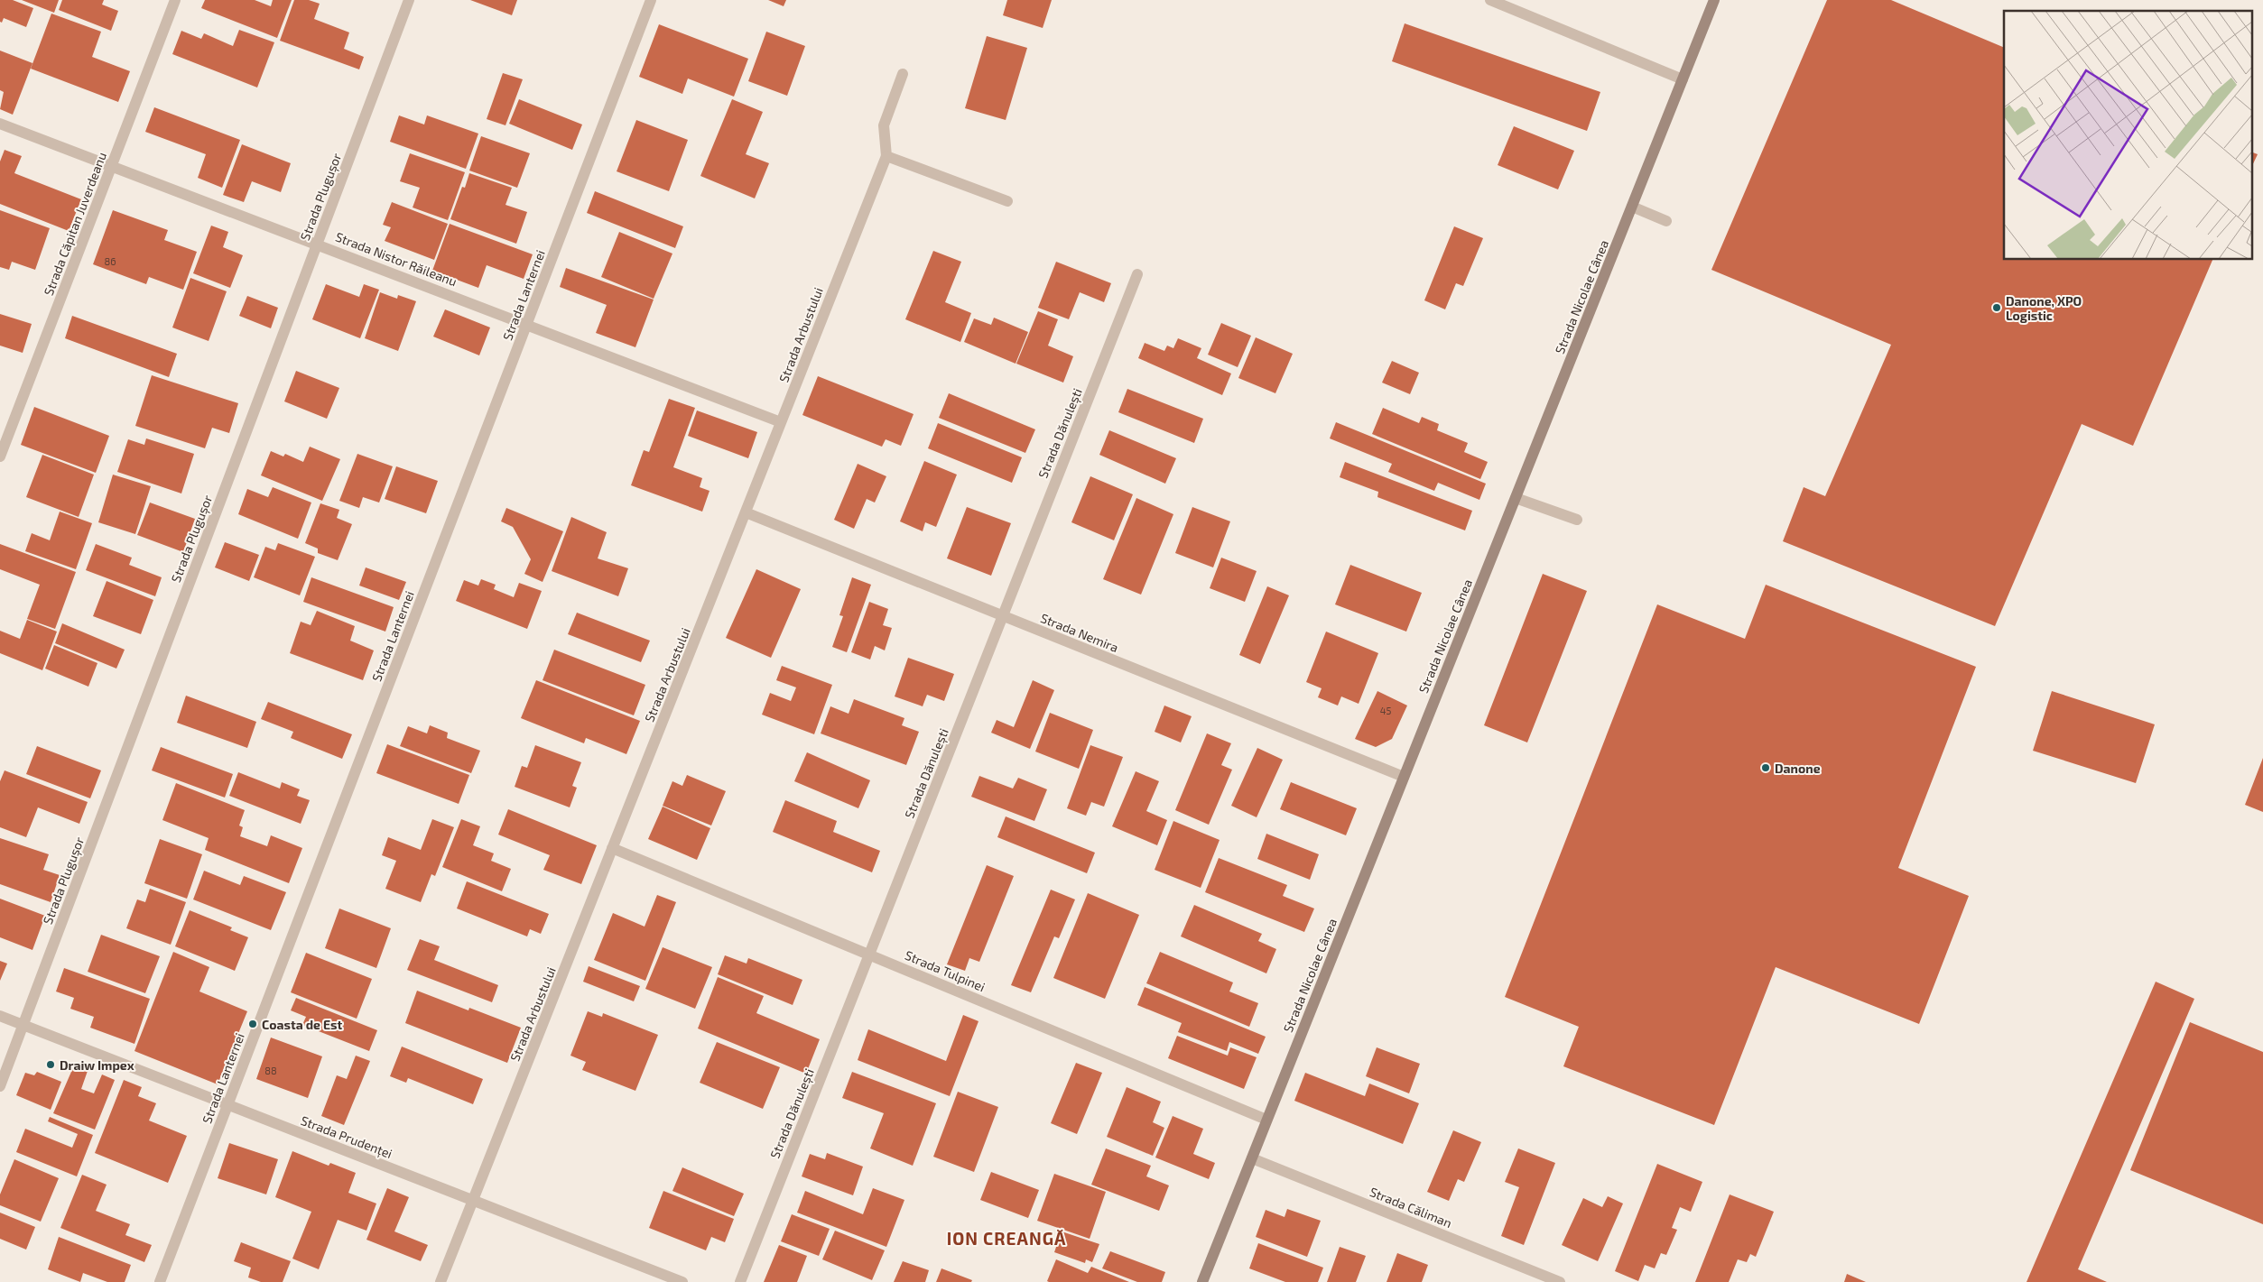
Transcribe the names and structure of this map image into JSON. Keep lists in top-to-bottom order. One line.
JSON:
{"streets":{"street":["Strada Plugușor","Strada Căpitan Juverdeanu","Strada Nistor Răileanu","Strada Lanternei","Strada Nicolae Cânea","Strada Arbustului","Strada Dănulești","Strada Nemira","Strada Tulpinei","Strada Prudenței","Strada Căliman"]},"crossings":[["Strada Plugușor","Strada Nistor Răileanu"],["Strada Plugușor","Strada Prudenței"],["Strada Căpitan Juverdeanu","Strada Nistor Răileanu"],["Strada Nistor Răileanu","Strada Lanternei"],["Strada Nistor Răileanu","Strada Arbustului"],["Strada Lanternei","Strada Prudenței"],["Strada Nicolae Cânea","Strada Nemira"],["Strada Nicolae Cânea","Strada Tulpinei"],["Strada Nicolae Cânea","Strada Căliman"],["Strada Arbustului","Strada Nemira"],["Strada Arbustului","Strada Tulpinei"],["Strada Arbustului","Strada Prudenței"],["Strada Dănulești","Strada Nemira"],["Strada Dănulești","Strada Tulpinei"]],"districts":["ION CREANGĂ"],"places":["Danone, XPO Logistic","Danone","Coasta de Est","Draiw Impex"],"house_numbers":["86","45","88"]}
